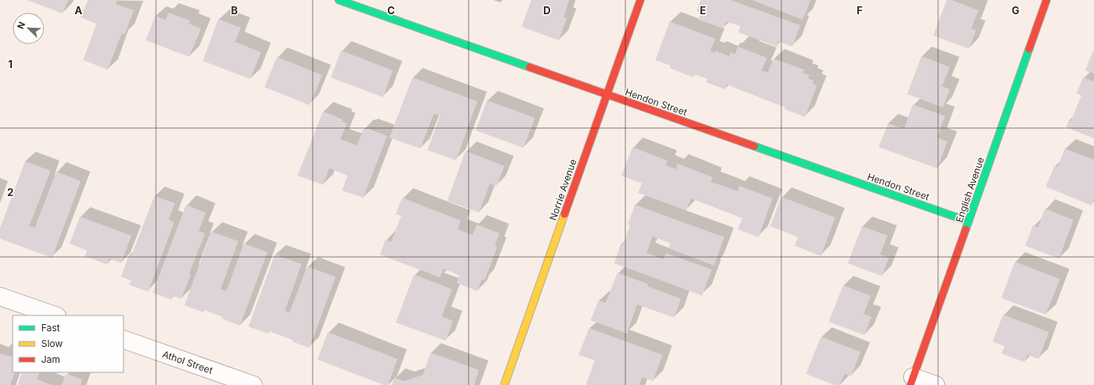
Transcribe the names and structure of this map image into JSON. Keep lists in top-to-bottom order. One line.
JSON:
{"streets":{"street":["Hendon Street","Norrie Avenue","English Avenue","Athol Street"]},"crossings":[["Hendon Street","Norrie Avenue"],["Hendon Street","English Avenue"]],"legend":["Fast","Slow","Jam"],"north":"top left","grid":{"columns":["A","B","C","D","E","F","G"],"rows":["1","2"]}}
